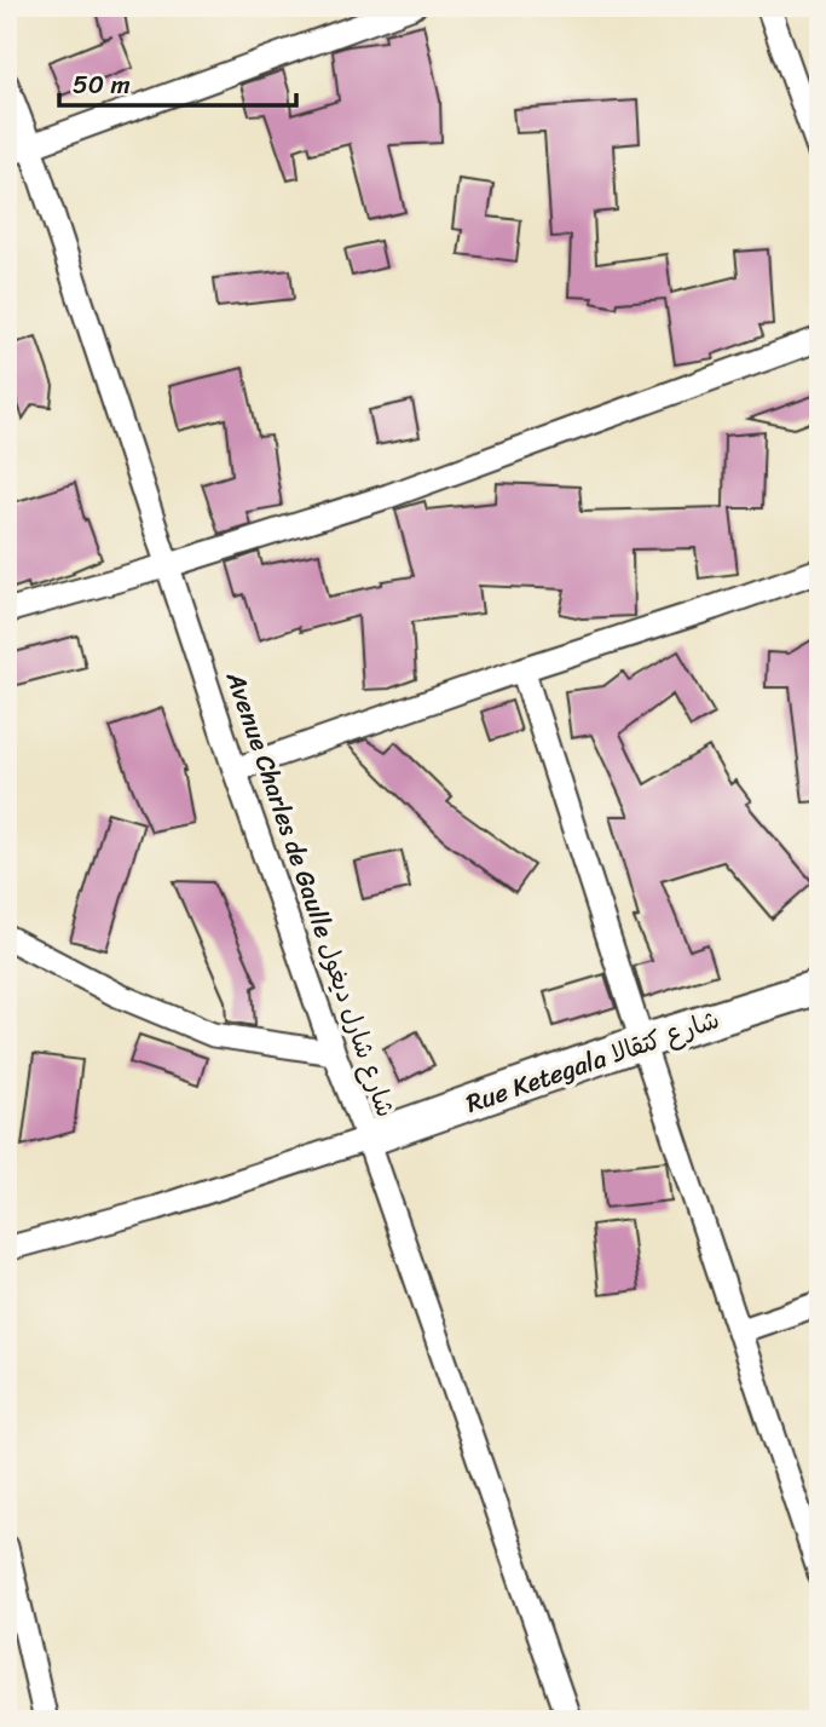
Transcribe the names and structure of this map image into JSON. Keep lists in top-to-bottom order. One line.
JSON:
{"streets":{"street":["Avenue Charles de Gaulle شارع شارل ديغول","Rue Ketegala شارع كتقالا"]},"crossings":[["Avenue Charles de Gaulle شارع شارل ديغول","Rue Ketegala شارع كتقالا"]],"scale_bar":"50 m"}
